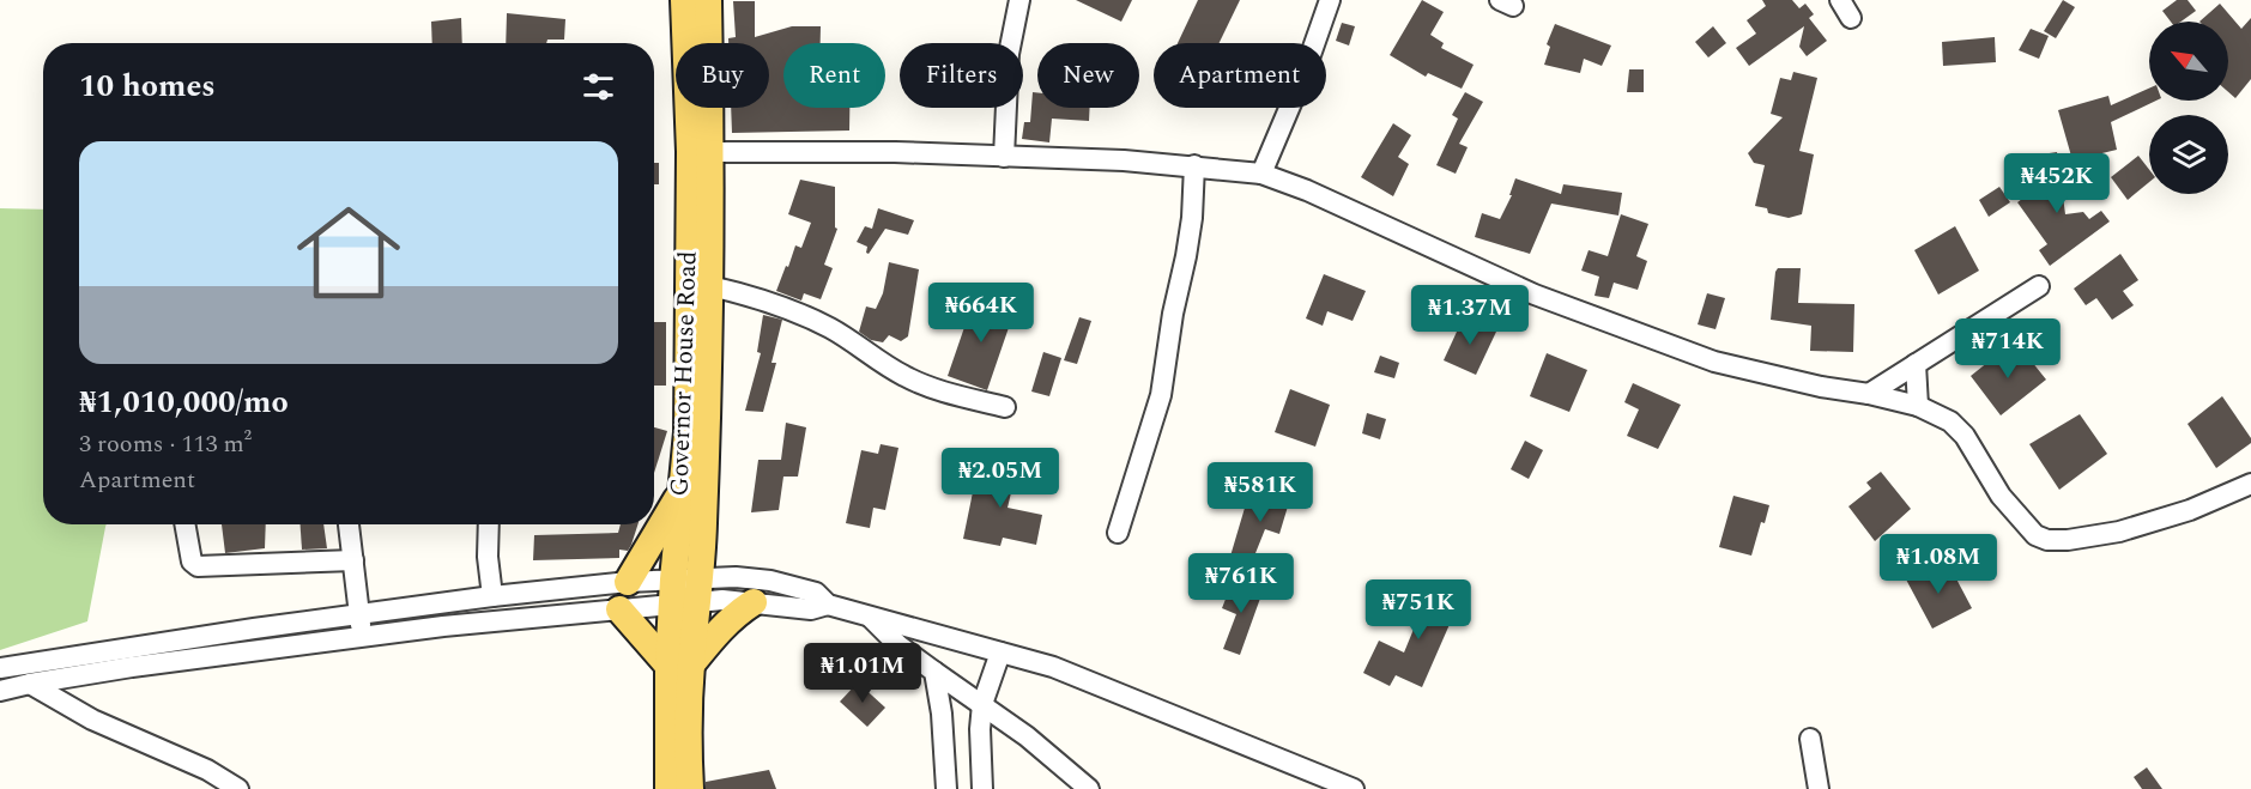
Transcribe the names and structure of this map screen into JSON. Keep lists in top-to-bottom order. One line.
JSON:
{"streets":{"main road":["Governor House Road"]},"north":"top left","page":{"chip":["Buy","Rent","Filters","New","Apartment"],"heading":"10 homes","list":[{"name":"₦1,010,000/mo","note":"3 rooms · 113 m² · Apartment"}],"price":["₦452K","₦664K","₦1.37M","₦714K","₦2.05M","₦581K","₦1.08M","₦761K","₦751K","₦1.01M"]}}
